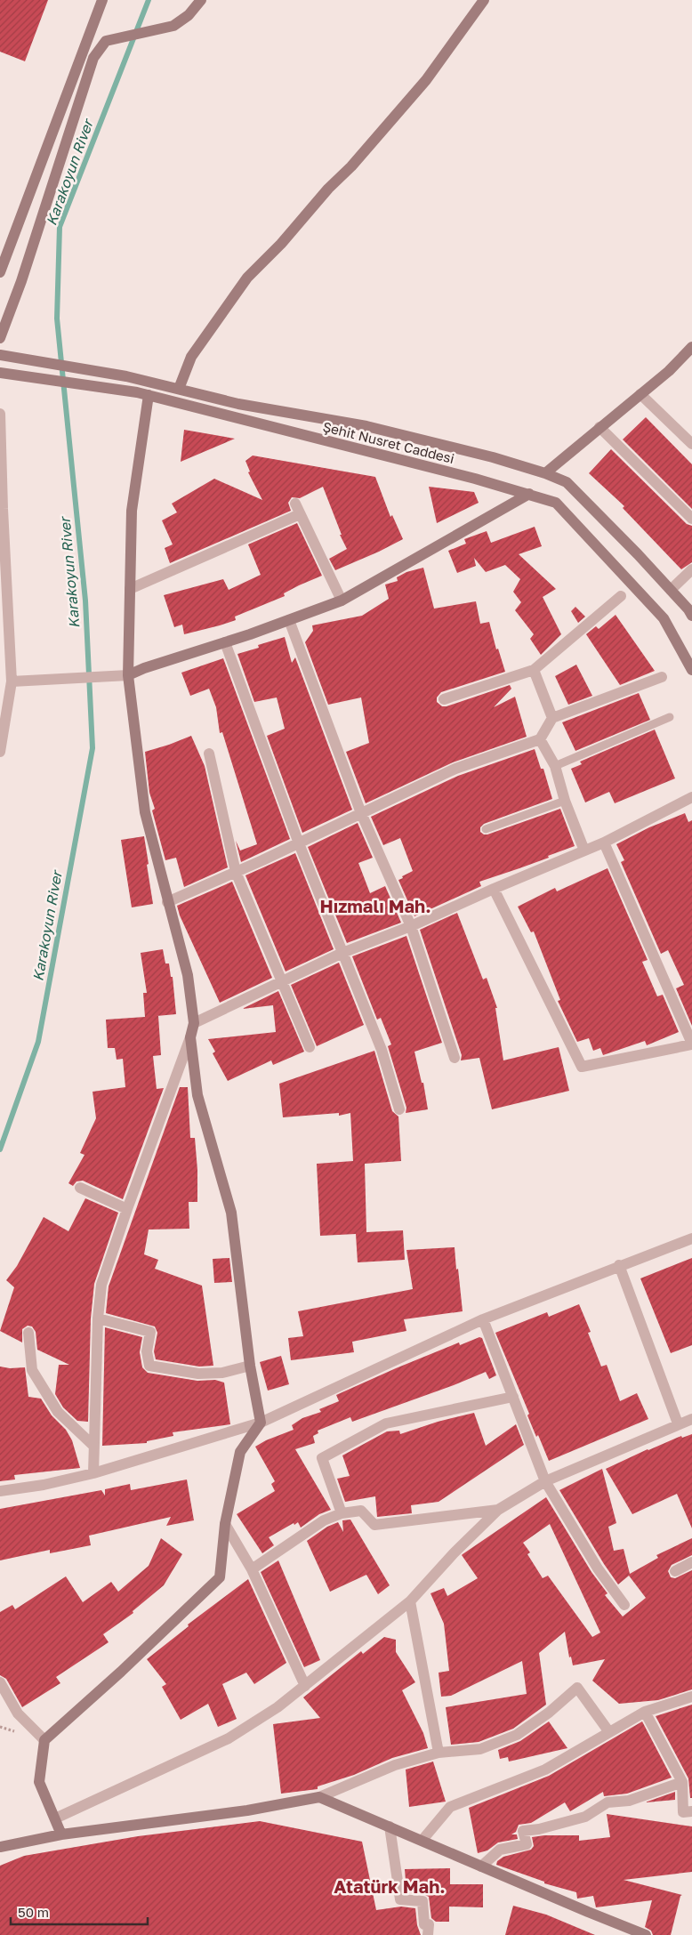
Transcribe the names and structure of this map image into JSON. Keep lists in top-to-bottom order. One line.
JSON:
{"streets":{"street":["Şehit Nusret Caddesi"]},"districts":["Hızmalı Mah.","Atatürk Mah."],"water":["Karakoyun River"],"scale_bar":"50 m"}
